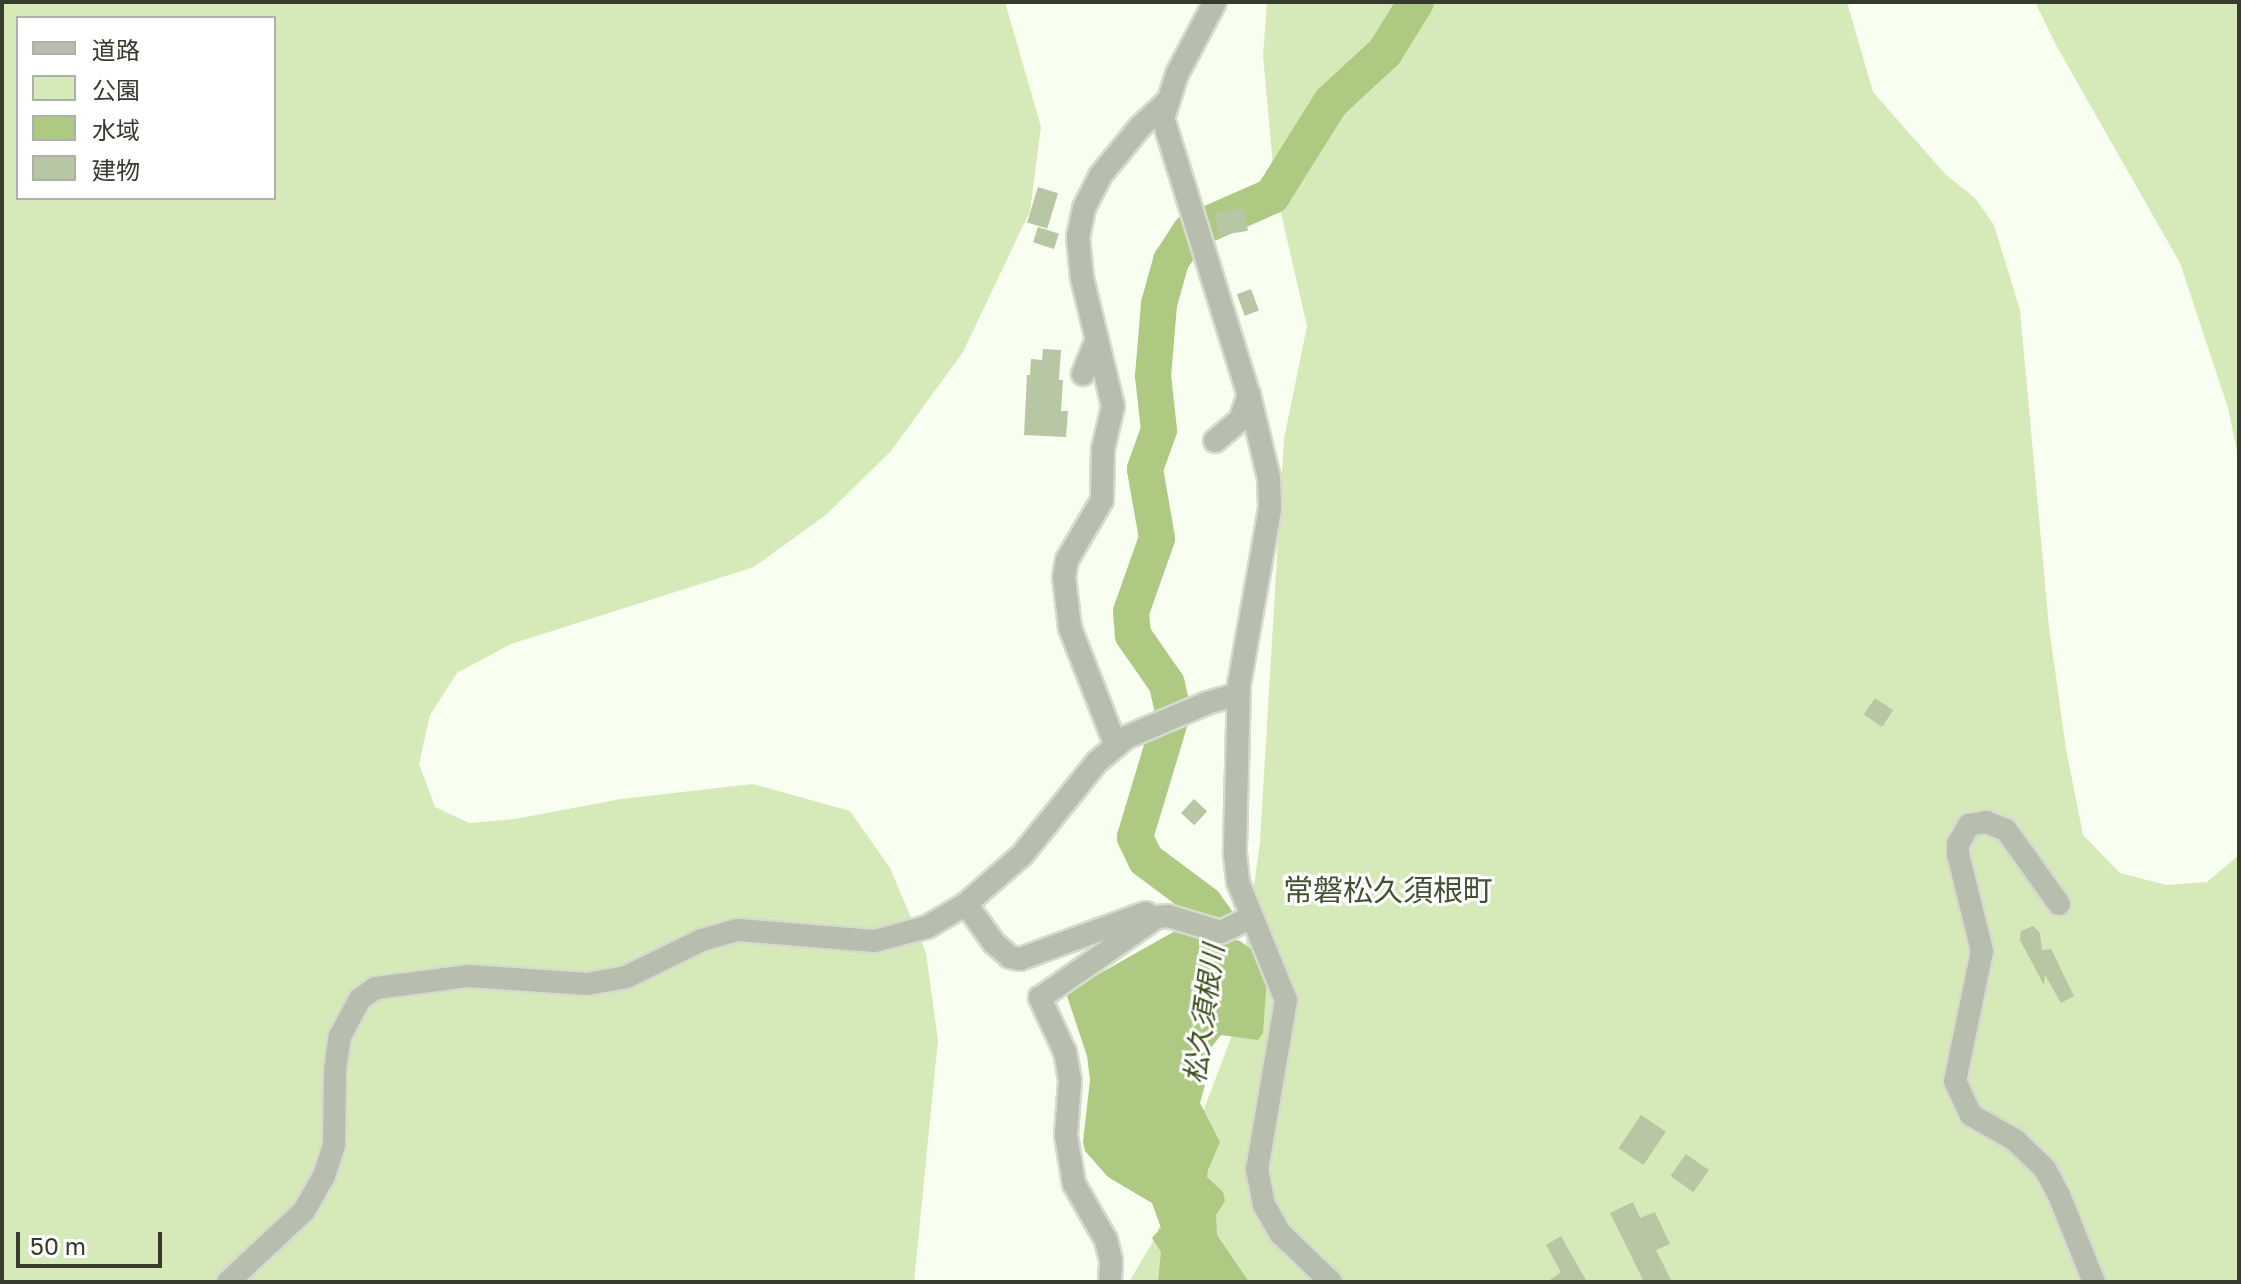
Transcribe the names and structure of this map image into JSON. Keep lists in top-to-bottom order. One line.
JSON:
{"districts":["常磐松久須根町"],"water":["松久須根川"],"legend":["道路","公園","水域","建物"],"scale_bar":"50 m"}
